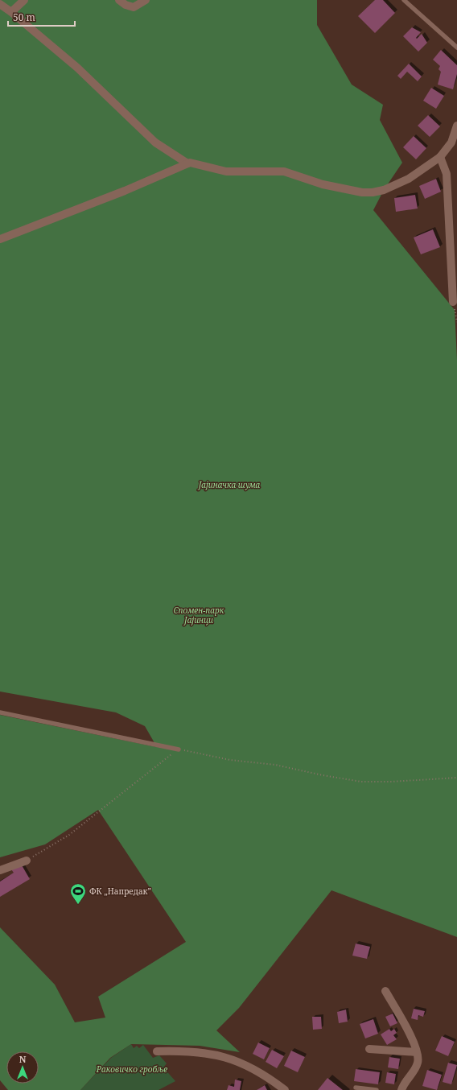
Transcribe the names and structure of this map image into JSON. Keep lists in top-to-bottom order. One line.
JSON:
{"parks":["Јајиначка шума","Спомен-парк Јајинци","Раковичко гробље"],"places":{"sports":["ФК „Напредак”"]},"scale_bar":"50 m","north":"top"}
